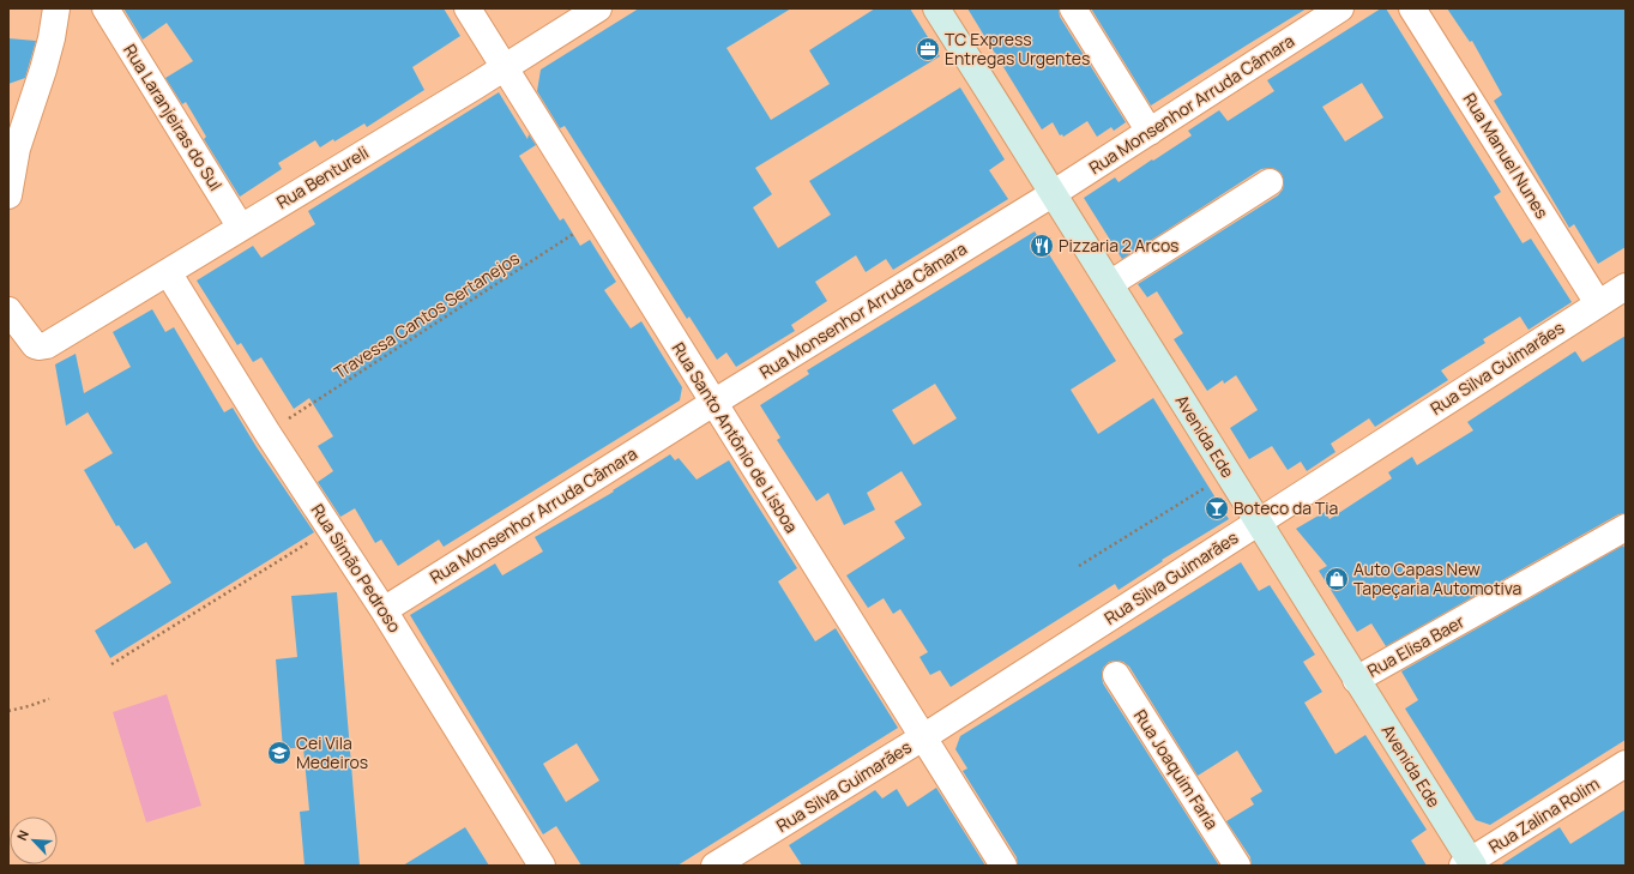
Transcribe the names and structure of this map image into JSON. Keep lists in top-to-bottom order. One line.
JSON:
{"streets":{"main road":["Avenida Ede"],"street":["Rua Monsenhor Arruda Câmara","Rua Laranjeiras do Sul","Rua Manuel Nunes","Rua Bentureli","Rua Silva Guimarães","Rua Santo Antônio de Lisboa","Rua Simão Pedroso","Rua Elisa Baer","Rua Joaquim Faria","Rua Zalina Rolim"],"path":["Travessa Cantos Sertanejos"]},"crossings":[["Rua Monsenhor Arruda Câmara","Avenida Ede"],["Rua Monsenhor Arruda Câmara","Rua Santo Antônio de Lisboa"],["Rua Monsenhor Arruda Câmara","Rua Simão Pedroso"],["Rua Laranjeiras do Sul","Rua Bentureli"],["Rua Manuel Nunes","Rua Silva Guimarães"],["Rua Bentureli","Rua Santo Antônio de Lisboa"],["Rua Bentureli","Rua Simão Pedroso"],["Travessa Cantos Sertanejos","Rua Santo Antônio de Lisboa"],["Travessa Cantos Sertanejos","Rua Simão Pedroso"],["Rua Silva Guimarães","Avenida Ede"],["Rua Silva Guimarães","Rua Santo Antônio de Lisboa"],["Avenida Ede","Rua Elisa Baer"],["Avenida Ede","Rua Zalina Rolim"]],"places":{"office":["TC Express Entregas Urgentes"],"restaurant":["Pizzaria 2 Arcos"],"bar":["Boteco da Tia"],"shop":["Auto Capas New Tapeçaria Automotiva"],"school or university":["Cei Vila Medeiros"]},"north":"top left"}
